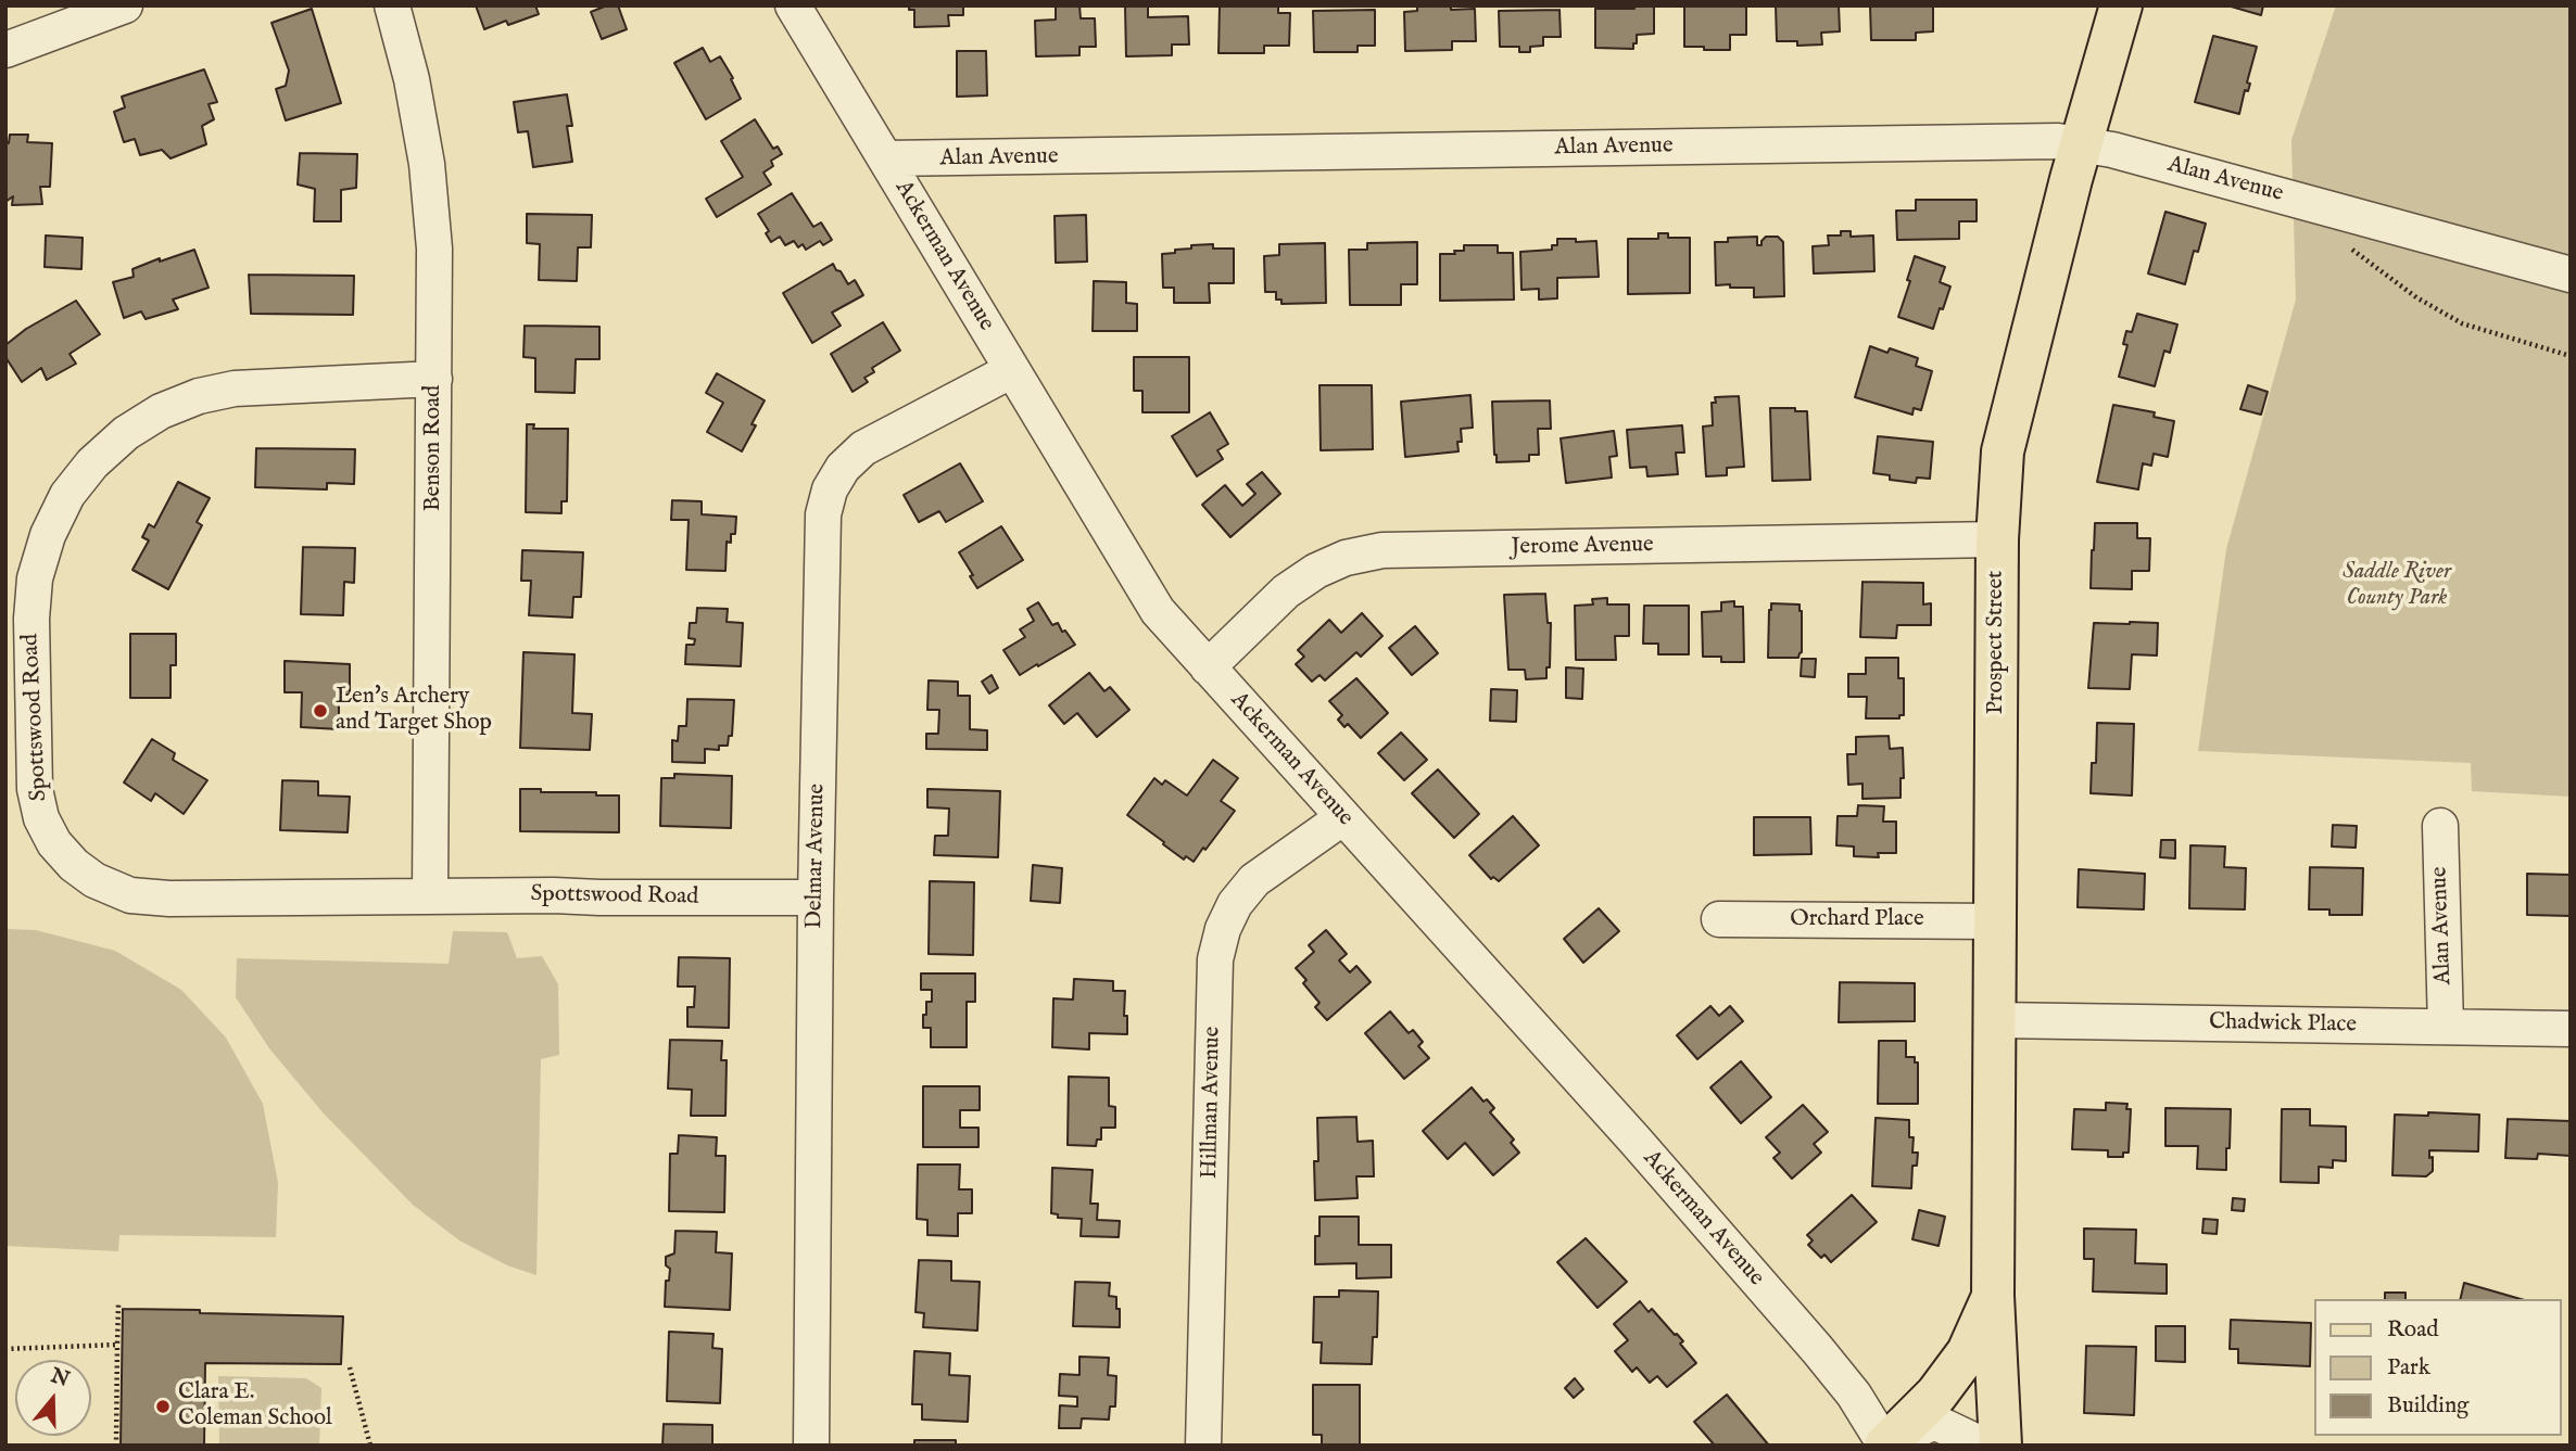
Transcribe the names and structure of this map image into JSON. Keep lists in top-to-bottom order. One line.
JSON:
{"streets":{"main road":["Prospect Street"],"street":["Alan Avenue","Ackerman Avenue","Benson Road","Jerome Avenue","Spottswood Road","Delmar Avenue","Orchard Place","Chadwick Place","Hillman Avenue"]},"crossings":[["Alan Avenue","Ackerman Avenue"],["Alan Avenue","Prospect Street"],["Alan Avenue","Chadwick Place"],["Ackerman Avenue","Jerome Avenue"],["Ackerman Avenue","Prospect Street"],["Ackerman Avenue","Delmar Avenue"],["Ackerman Avenue","Hillman Avenue"],["Benson Road","Spottswood Road"],["Jerome Avenue","Prospect Street"],["Prospect Street","Orchard Place"],["Prospect Street","Chadwick Place"],["Spottswood Road","Delmar Avenue"]],"parks":["Saddle River County Park"],"places":["Len's Archery and Target Shop","Clara E. Coleman School"],"legend":["Road","Park","Building"],"north":"top"}
